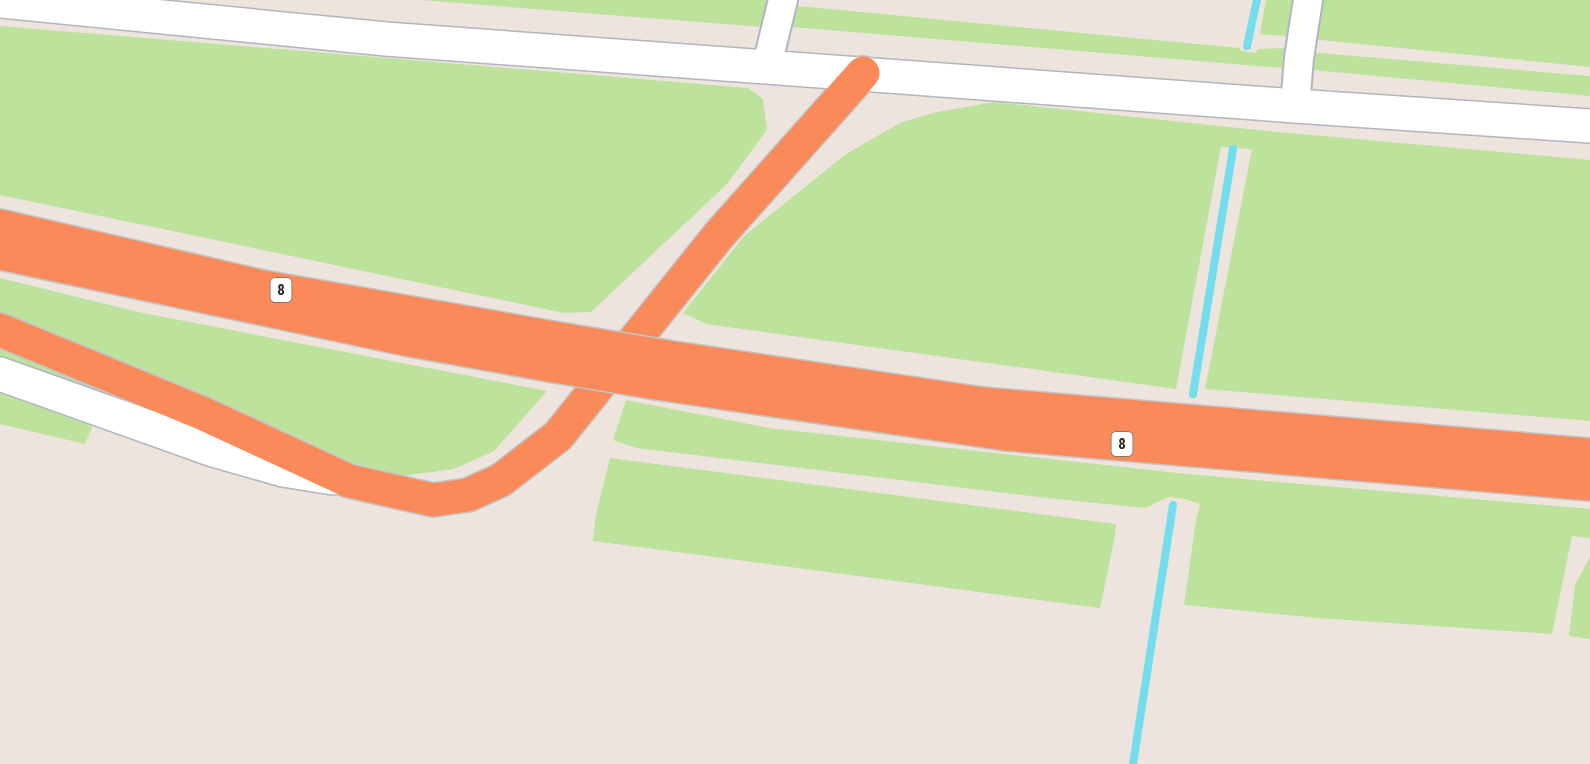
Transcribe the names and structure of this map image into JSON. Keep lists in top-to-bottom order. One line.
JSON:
{"streets":{"highway":["8"]}}
